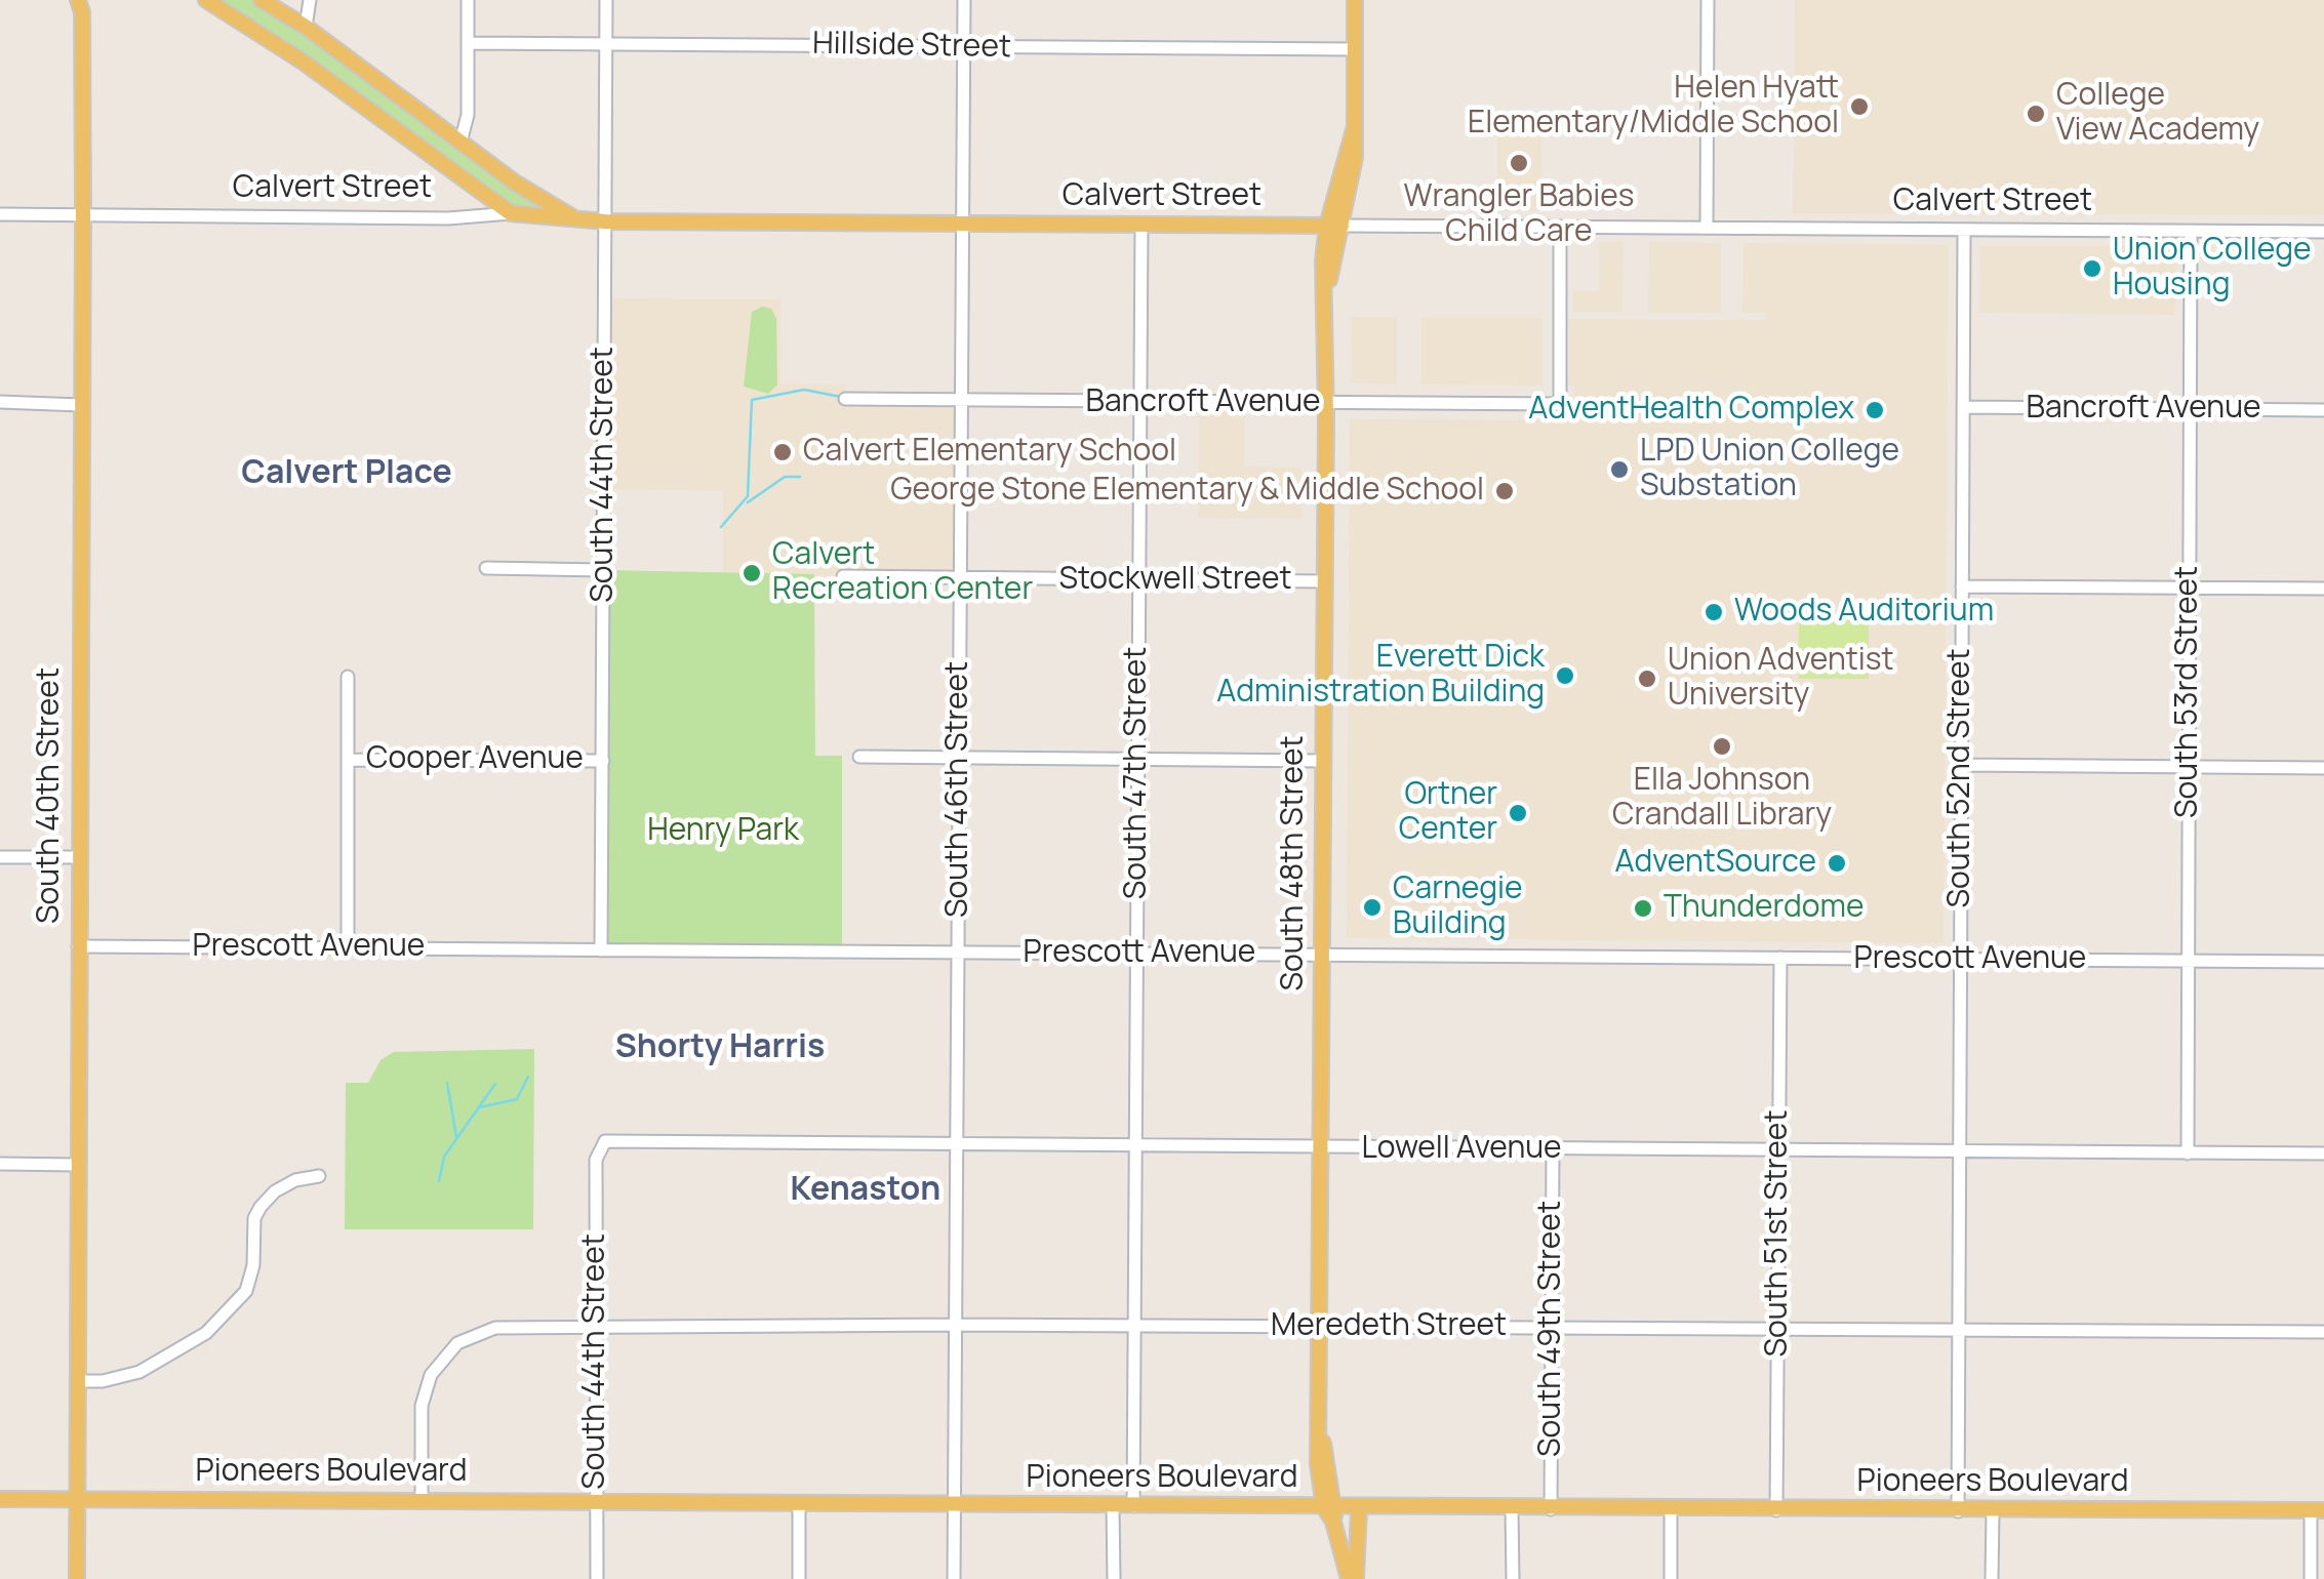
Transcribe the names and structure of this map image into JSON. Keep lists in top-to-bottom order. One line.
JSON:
{"streets":{"main road":["Calvert Street","South 40th Street","South 48th Street","Pioneers Boulevard"],"street":["Hillside Street","Bancroft Avenue","South 44th Street","Stockwell Street","South 53rd Street","Cooper Avenue","South 47th Street","South 52nd Street","South 46th Street","Prescott Avenue","Lowell Avenue","South 51st Street","Meredeth Street","South 49th Street"]},"crossings":[["Hillside Street","South 44th Street"],["Hillside Street","South 46th Street"],["Hillside Street","South 48th Street"],["Calvert Street","Bancroft Avenue"],["Calvert Street","South 44th Street"],["Calvert Street","South 53rd Street"],["Calvert Street","South 47th Street"],["Calvert Street","South 52nd Street"],["Calvert Street","South 46th Street"],["Calvert Street","South 40th Street"],["Calvert Street","South 48th Street"],["Bancroft Avenue","South 53rd Street"],["Bancroft Avenue","South 47th Street"],["Bancroft Avenue","South 52nd Street"],["Bancroft Avenue","South 46th Street"],["Bancroft Avenue","South 48th Street"],["South 44th Street","Cooper Avenue"],["South 44th Street","Prescott Avenue"],["South 44th Street","Lowell Avenue"],["South 44th Street","Meredeth Street"],["South 44th Street","Pioneers Boulevard"],["Stockwell Street","South 47th Street"],["Stockwell Street","South 46th Street"],["Stockwell Street","South 48th Street"],["South 53rd Street","Prescott Avenue"],["South 53rd Street","Lowell Avenue"],["South 47th Street","Prescott Avenue"],["South 47th Street","Lowell Avenue"],["South 47th Street","Meredeth Street"],["South 47th Street","Pioneers Boulevard"],["South 52nd Street","Prescott Avenue"],["South 52nd Street","Lowell Avenue"],["South 52nd Street","Meredeth Street"],["South 52nd Street","Pioneers Boulevard"],["South 46th Street","Prescott Avenue"],["South 46th Street","Lowell Avenue"],["South 46th Street","Meredeth Street"],["South 46th Street","Pioneers Boulevard"],["South 40th Street","Prescott Avenue"],["South 40th Street","Pioneers Boulevard"],["South 48th Street","Prescott Avenue"],["South 48th Street","Lowell Avenue"],["South 48th Street","Meredeth Street"],["South 48th Street","Pioneers Boulevard"],["Prescott Avenue","South 51st Street"],["Lowell Avenue","South 51st Street"],["Lowell Avenue","South 49th Street"],["South 51st Street","Meredeth Street"],["South 51st Street","Pioneers Boulevard"],["Meredeth Street","South 49th Street"],["Meredeth Street","Pioneers Boulevard"],["South 49th Street","Pioneers Boulevard"]],"districts":["Calvert Place","Shorty Harris","Kenaston"],"parks":["Henry Park"],"places":["Helen Hyatt Elementary/Middle School","College View Academy","Wrangler Babies Child Care","Union College Housing","AdventHealth Complex","Calvert Elementary School","LPD Union College Substation","George Stone Elementary & Middle School","Calvert Recreation Center","Woods Auditorium","Everett Dick Administration Building","Union Adventist University","Ella Johnson Crandall Library","Ortner Center","AdventSource","Carnegie Building","Thunderdome"]}
